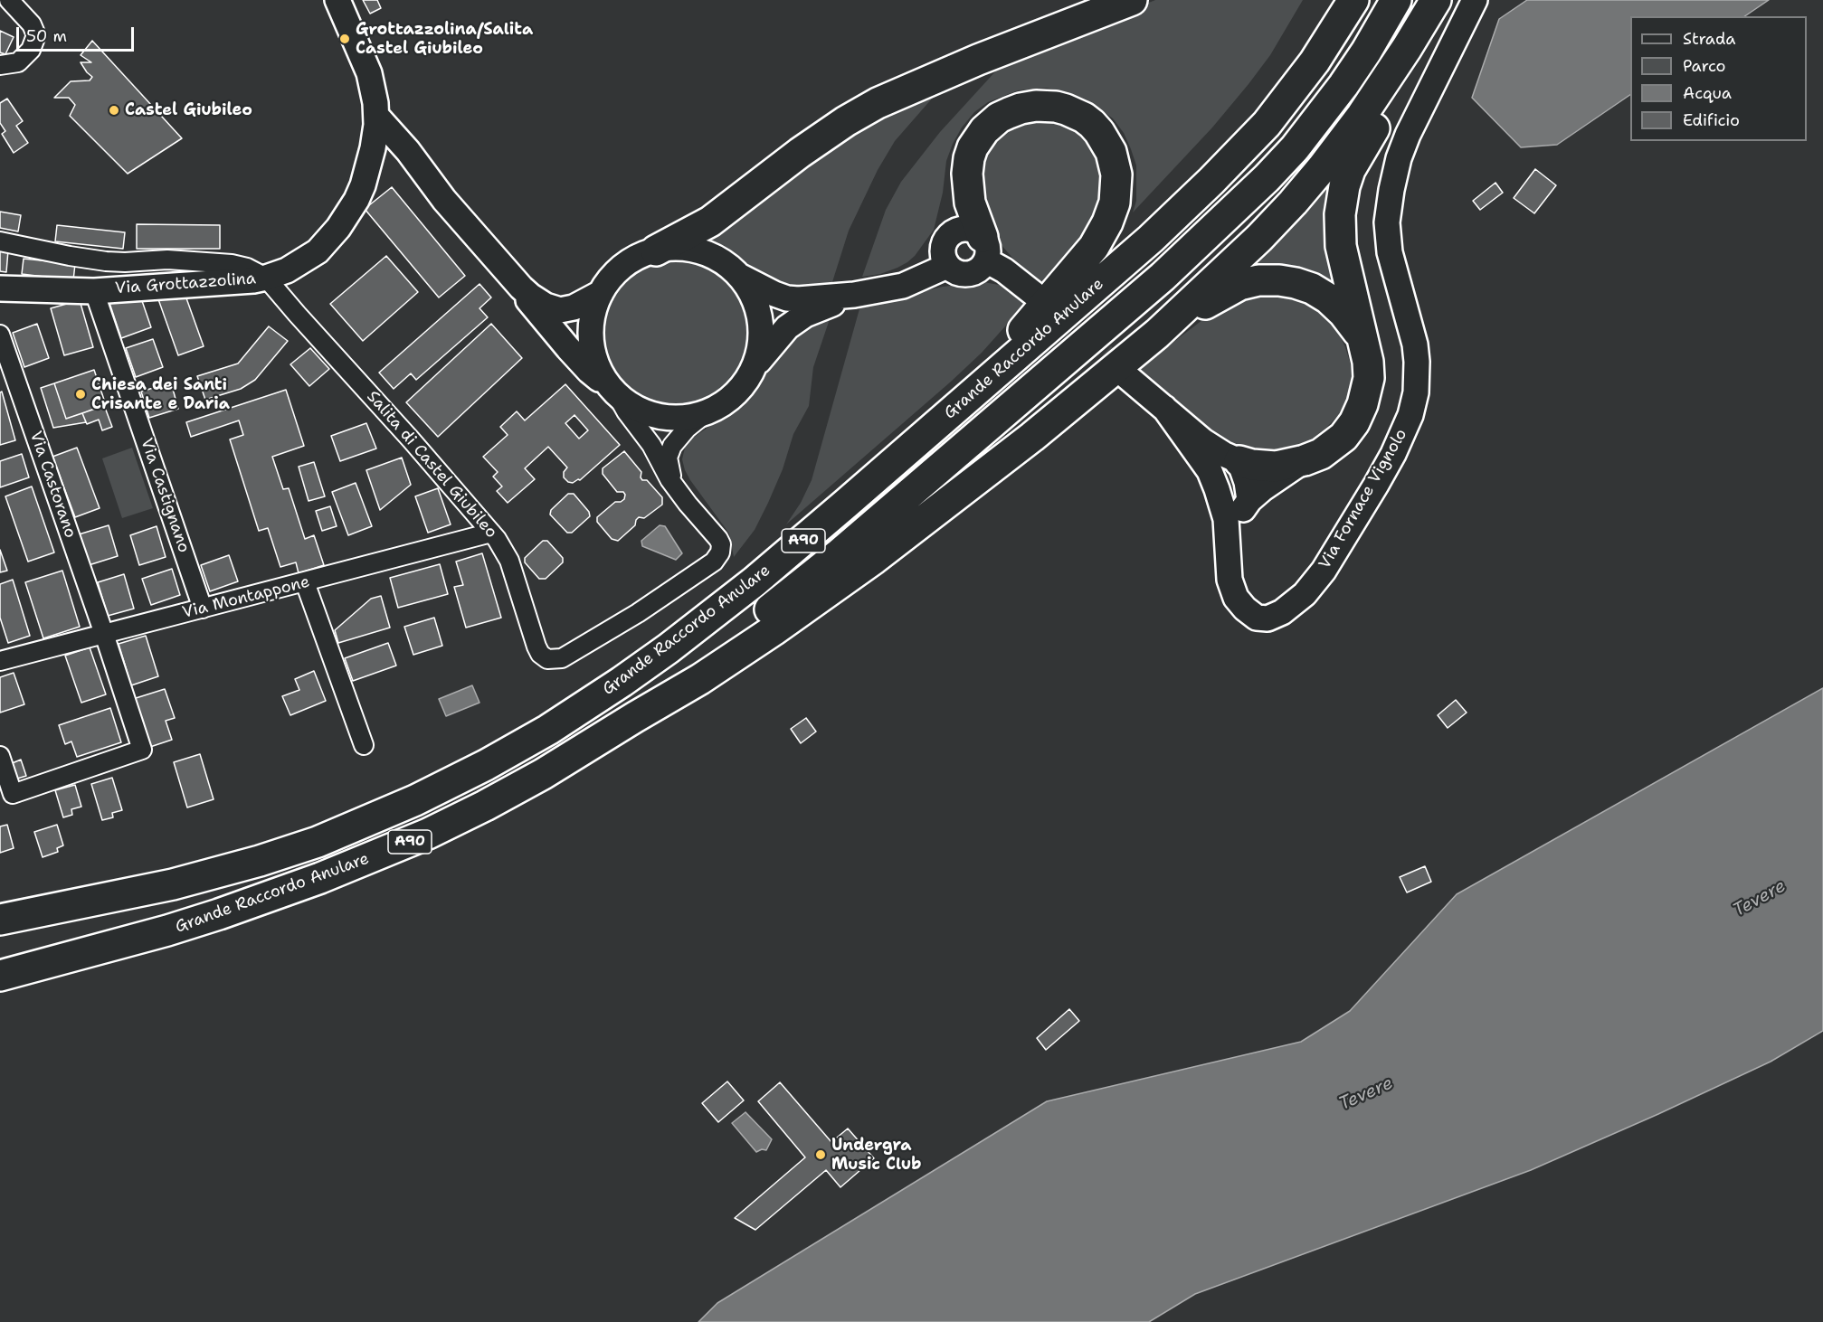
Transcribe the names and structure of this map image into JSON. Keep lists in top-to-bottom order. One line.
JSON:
{"streets":{"highway":["Grande Raccordo Anulare","A90"],"street":["Via Grottazzolina","Salita di Castel Giubileo","Via Castorano","Via Castignano","Via Fornace Vignolo","Via Montappone"]},"crossings":[["Via Grottazzolina","Salita di Castel Giubileo"],["Via Grottazzolina","Via Castignano"],["Salita di Castel Giubileo","Via Montappone"],["Via Castorano","Via Montappone"],["Via Castignano","Via Montappone"]],"water":["Tevere"],"places":["Grottazzolina/Salita Castel Giubileo","Castel Giubileo","Chiesa dei Santi Crisante e Daria","Undergra Music Club"],"legend":["Strada","Parco","Acqua","Edificio"],"scale_bar":"50 m"}
